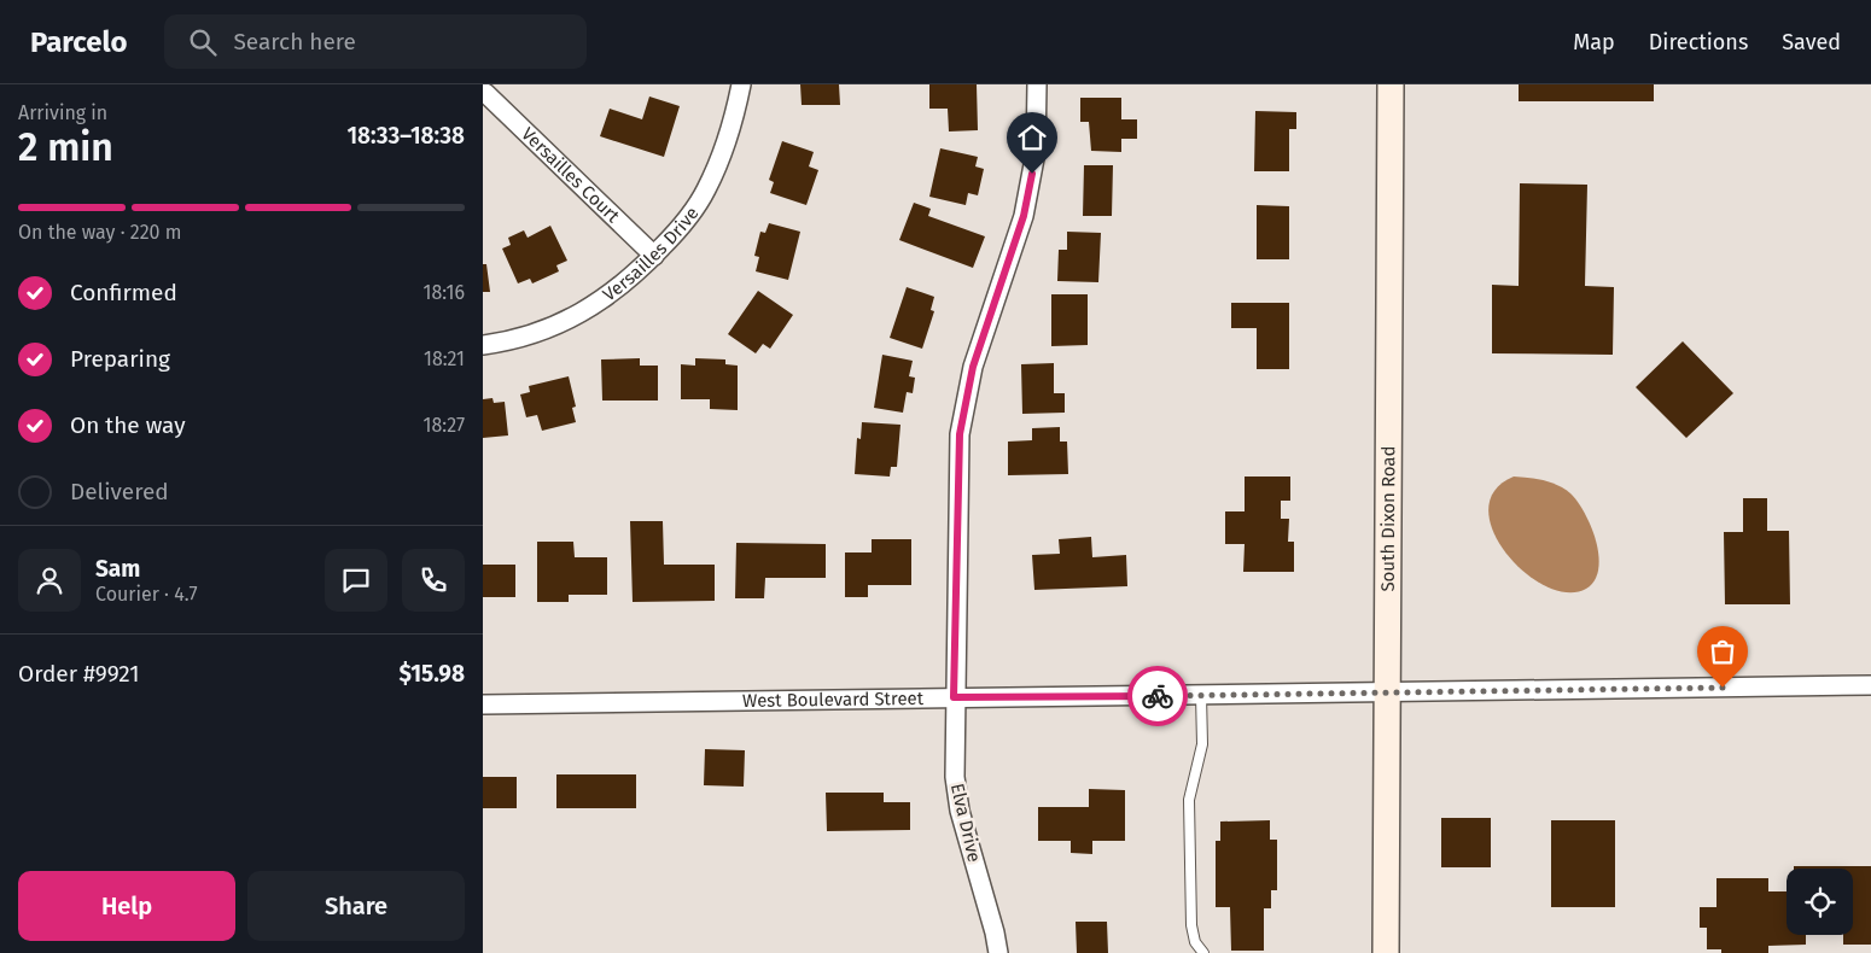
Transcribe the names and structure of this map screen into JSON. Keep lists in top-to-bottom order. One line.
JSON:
{"streets":{"main road":["South Dixon Road"],"street":["Versailles Court","Versailles Drive","West Boulevard Street","Elva Drive"]},"crossings":[["Versailles Court","Versailles Drive"],["South Dixon Road","West Boulevard Street"],["West Boulevard Street","Elva Drive"]],"page":{"header":"Parcelo","search":"Search here","nav":["Map","Directions","Saved"],"heading":["2 min","Arriving in","18:33–18:38"],"panel":["Sam","Courier · 4.7","Order #9921","$15.98"],"bar":"On the way · 220 m","list":[["Confirmed","18:16"],["Preparing","18:21"],["On the way","18:27"],"Delivered"],"buttons":["Help","Share"]}}
